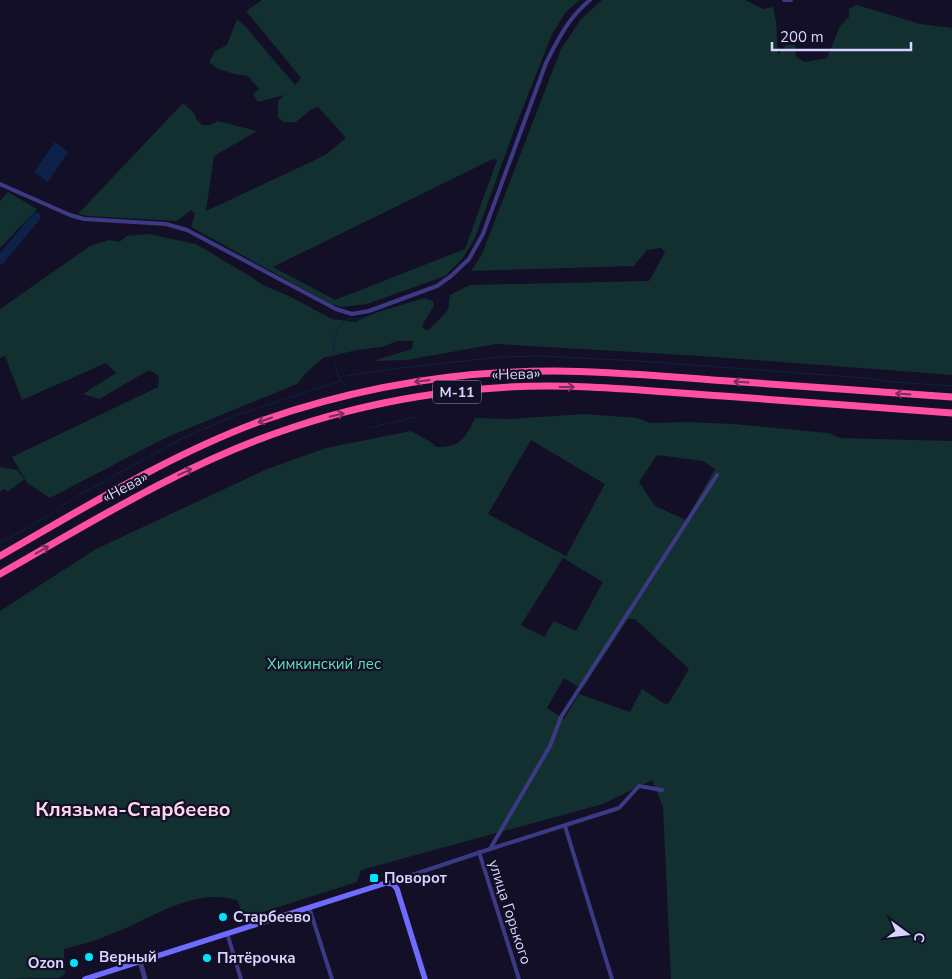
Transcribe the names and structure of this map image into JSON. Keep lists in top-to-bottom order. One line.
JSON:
{"streets":{"highway":["«Нева»","М-11"],"street":["улица Горького"]},"districts":["Клязьма-Старбеево"],"parks":["Химкинский лес"],"places":{"transit":["Поворот"],"other":["Старбеево","Верный","Пятёрочка","Ozon"]},"scale_bar":"200 m","north":"right"}
